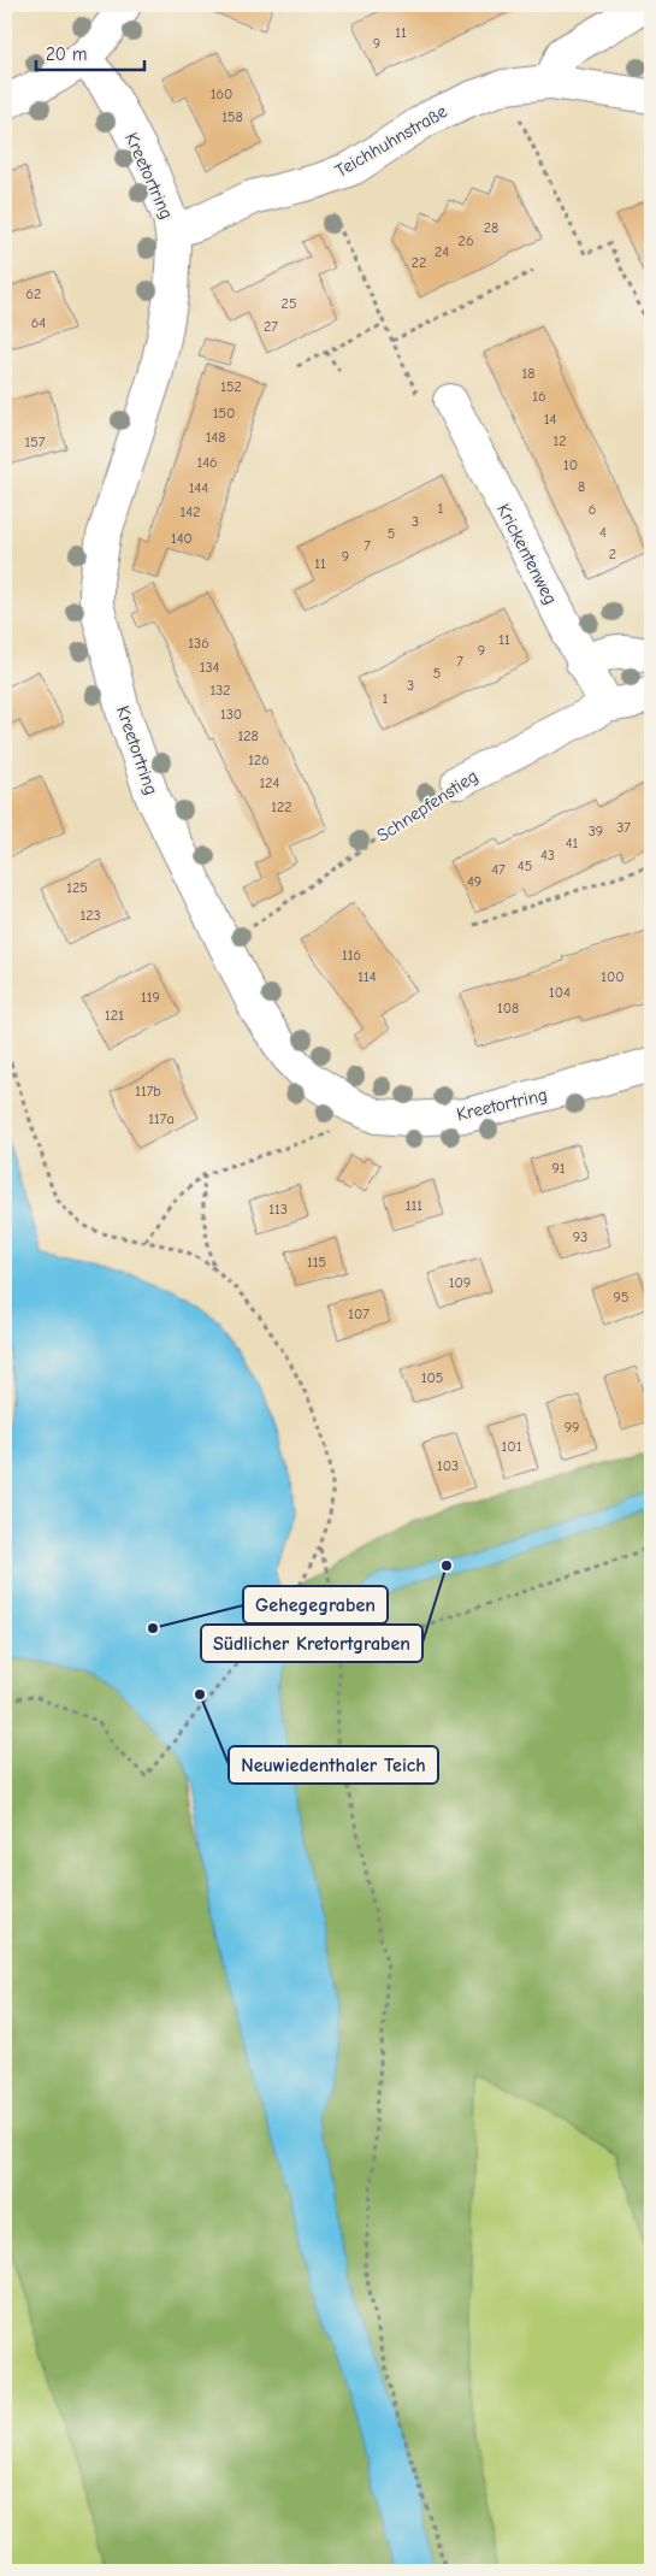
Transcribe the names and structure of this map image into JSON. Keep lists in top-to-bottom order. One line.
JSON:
{"streets":{"street":["Teichhuhnstraße","Kreetortring","Krickentenweg","Schnepfenstieg"]},"crossings":[["Teichhuhnstraße","Kreetortring"],["Krickentenweg","Schnepfenstieg"]],"places":["Südlicher Kretortgraben","Gehegegraben","Neuwiedenthaler Teich"],"house_numbers":["11","9","160","158","28","26","24","22","62","25","64","27","18","152","16","150","14","148","12","157","146","10","8","144","1","6","142","3","4","5","140","7","2","9","11","11","136","9","7","134","5","3","132","1","130","128","126","124","122","37","39","41","43","45","47","49","125","123","116","114","100","104","119","108","121","117b","117a","91","111","113","93","115","109","95","107","105","99","101","103"],"scale_bar":"20 m"}
